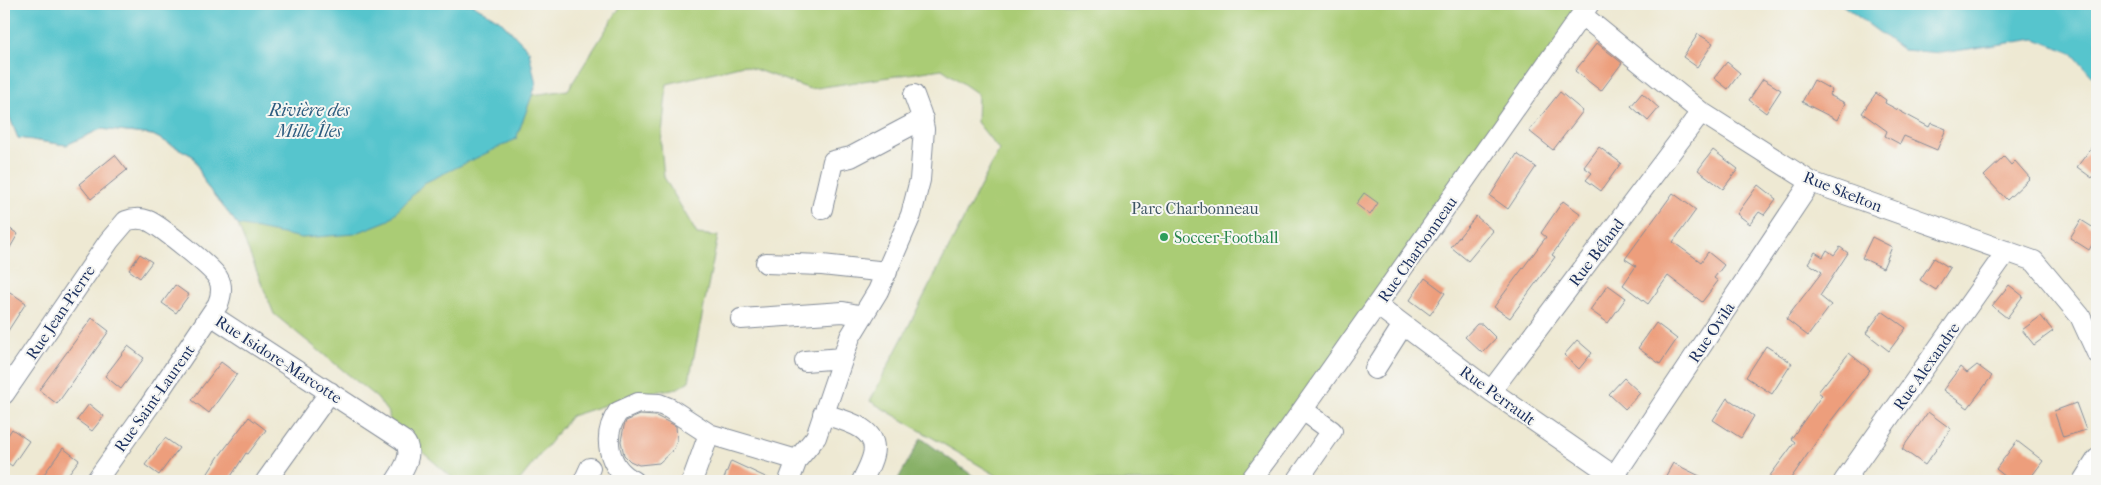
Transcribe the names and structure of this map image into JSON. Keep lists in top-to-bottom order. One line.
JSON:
{"streets":{"street":["Rue Skelton","Rue Charbonneau","Rue Béland","Rue Jean-Pierre","Rue Ovila","Rue Isidore-Marcotte","Rue Alexandre","Rue Perrault","Rue Saint-Laurent"]},"crossings":[["Rue Skelton","Rue Charbonneau"],["Rue Skelton","Rue Béland"],["Rue Skelton","Rue Ovila"],["Rue Skelton","Rue Alexandre"],["Rue Charbonneau","Rue Perrault"],["Rue Béland","Rue Perrault"],["Rue Jean-Pierre","Rue Isidore-Marcotte"],["Rue Ovila","Rue Perrault"],["Rue Isidore-Marcotte","Rue Saint-Laurent"]],"water":["Rivière des Mille Îles"],"parks":["Parc Charbonneau"],"places":["Soccer-Football"]}
